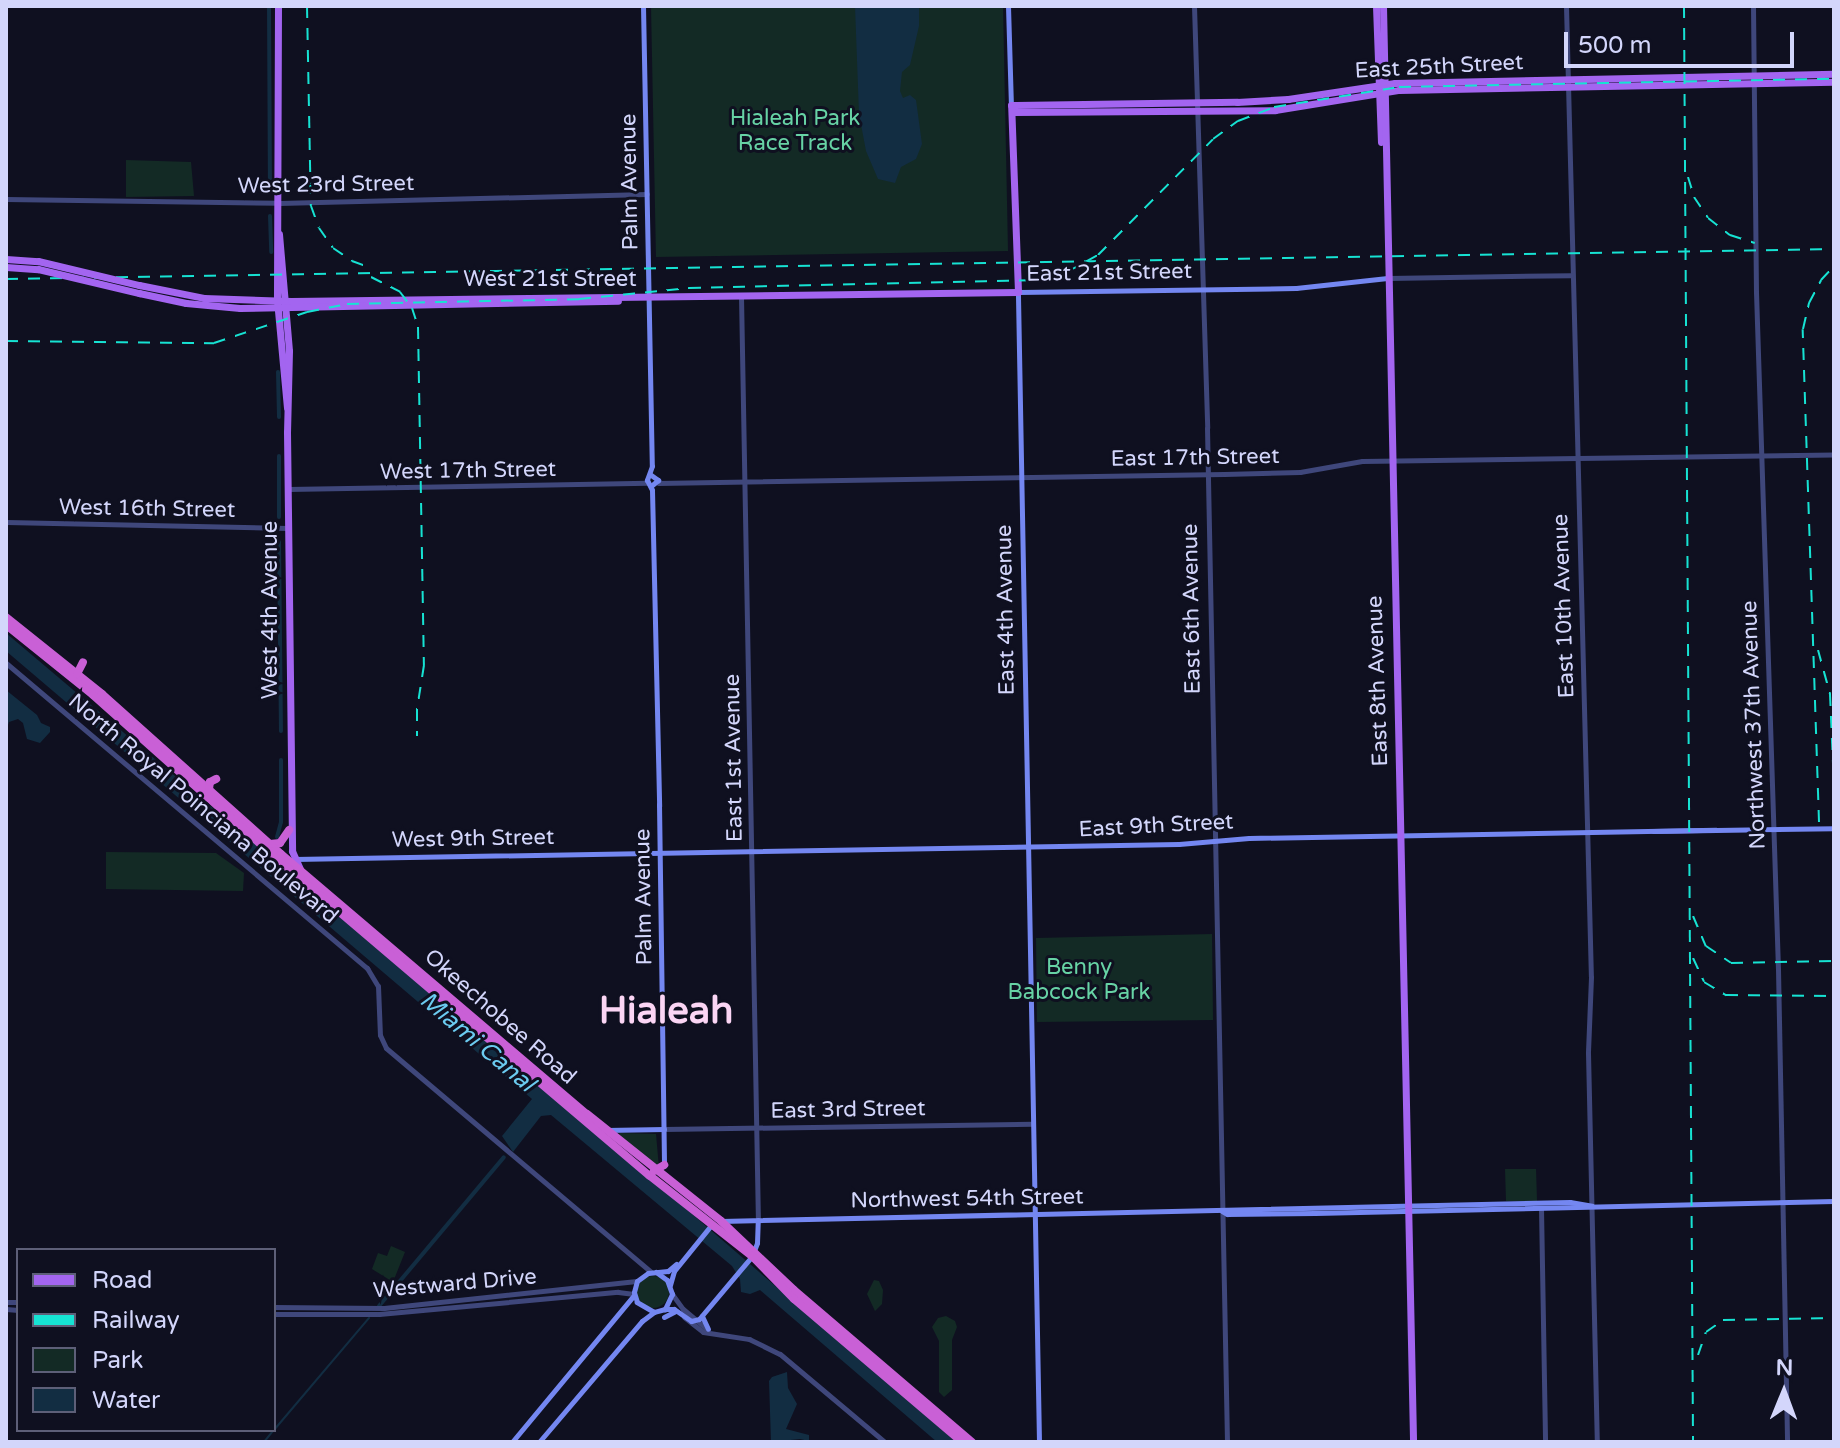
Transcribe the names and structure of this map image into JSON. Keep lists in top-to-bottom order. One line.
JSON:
{"streets":{"highway":["Okeechobee Road"],"main road":["East 25th Street","Palm Avenue","East 21st Street","West 21st Street","West 4th Avenue","East 4th Avenue","East 8th Avenue","East 9th Street","West 9th Street","Northwest 54th Street"],"street":["West 23rd Street","East 17th Street","West 17th Street","West 16th Street","East 10th Avenue","East 6th Avenue","Northwest 37th Avenue","East 1st Avenue","North Royal Poinciana Boulevard","East 3rd Street","Westward Drive"]},"crossings":[["East 25th Street","East 10th Avenue"],["East 25th Street","East 6th Avenue"],["East 25th Street","East 4th Avenue"],["East 25th Street","East 8th Avenue"],["East 25th Street","Northwest 37th Avenue"],["Palm Avenue","West 23rd Street"],["Palm Avenue","East 21st Street"],["Palm Avenue","West 21st Street"],["Palm Avenue","East 17th Street"],["Palm Avenue","West 17th Street"],["Palm Avenue","East 9th Street"],["Palm Avenue","West 9th Street"],["Palm Avenue","Okeechobee Road"],["Palm Avenue","East 3rd Street"],["West 23rd Street","West 4th Avenue"],["East 21st Street","West 21st Street"],["East 21st Street","East 10th Avenue"],["East 21st Street","East 6th Avenue"],["East 21st Street","East 4th Avenue"],["East 21st Street","East 8th Avenue"],["East 21st Street","East 1st Avenue"],["West 21st Street","West 4th Avenue"],["East 17th Street","West 17th Street"],["East 17th Street","East 10th Avenue"],["East 17th Street","East 6th Avenue"],["East 17th Street","East 4th Avenue"],["East 17th Street","East 8th Avenue"],["East 17th Street","Northwest 37th Avenue"],["East 17th Street","East 1st Avenue"],["West 17th Street","West 4th Avenue"],["West 16th Street","West 4th Avenue"],["East 10th Avenue","East 9th Street"],["East 6th Avenue","East 9th Street"],["East 6th Avenue","Northwest 54th Street"],["West 4th Avenue","West 9th Street"],["West 4th Avenue","Okeechobee Road"],["East 4th Avenue","East 9th Street"],["East 4th Avenue","East 3rd Street"],["East 4th Avenue","Northwest 54th Street"],["East 8th Avenue","East 9th Street"],["East 8th Avenue","Northwest 54th Street"],["Northwest 37th Avenue","East 9th Street"],["East 1st Avenue","East 9th Street"],["East 1st Avenue","East 3rd Street"],["East 1st Avenue","Northwest 54th Street"],["East 9th Street","West 9th Street"],["West 9th Street","Okeechobee Road"],["Okeechobee Road","Northwest 54th Street"]],"districts":["Hialeah"],"water":["Miami Canal"],"parks":["Hialeah Park Race Track","Benny Babcock Park"],"legend":["Road","Railway","Park","Water"],"scale_bar":"500 m","north":"top"}
